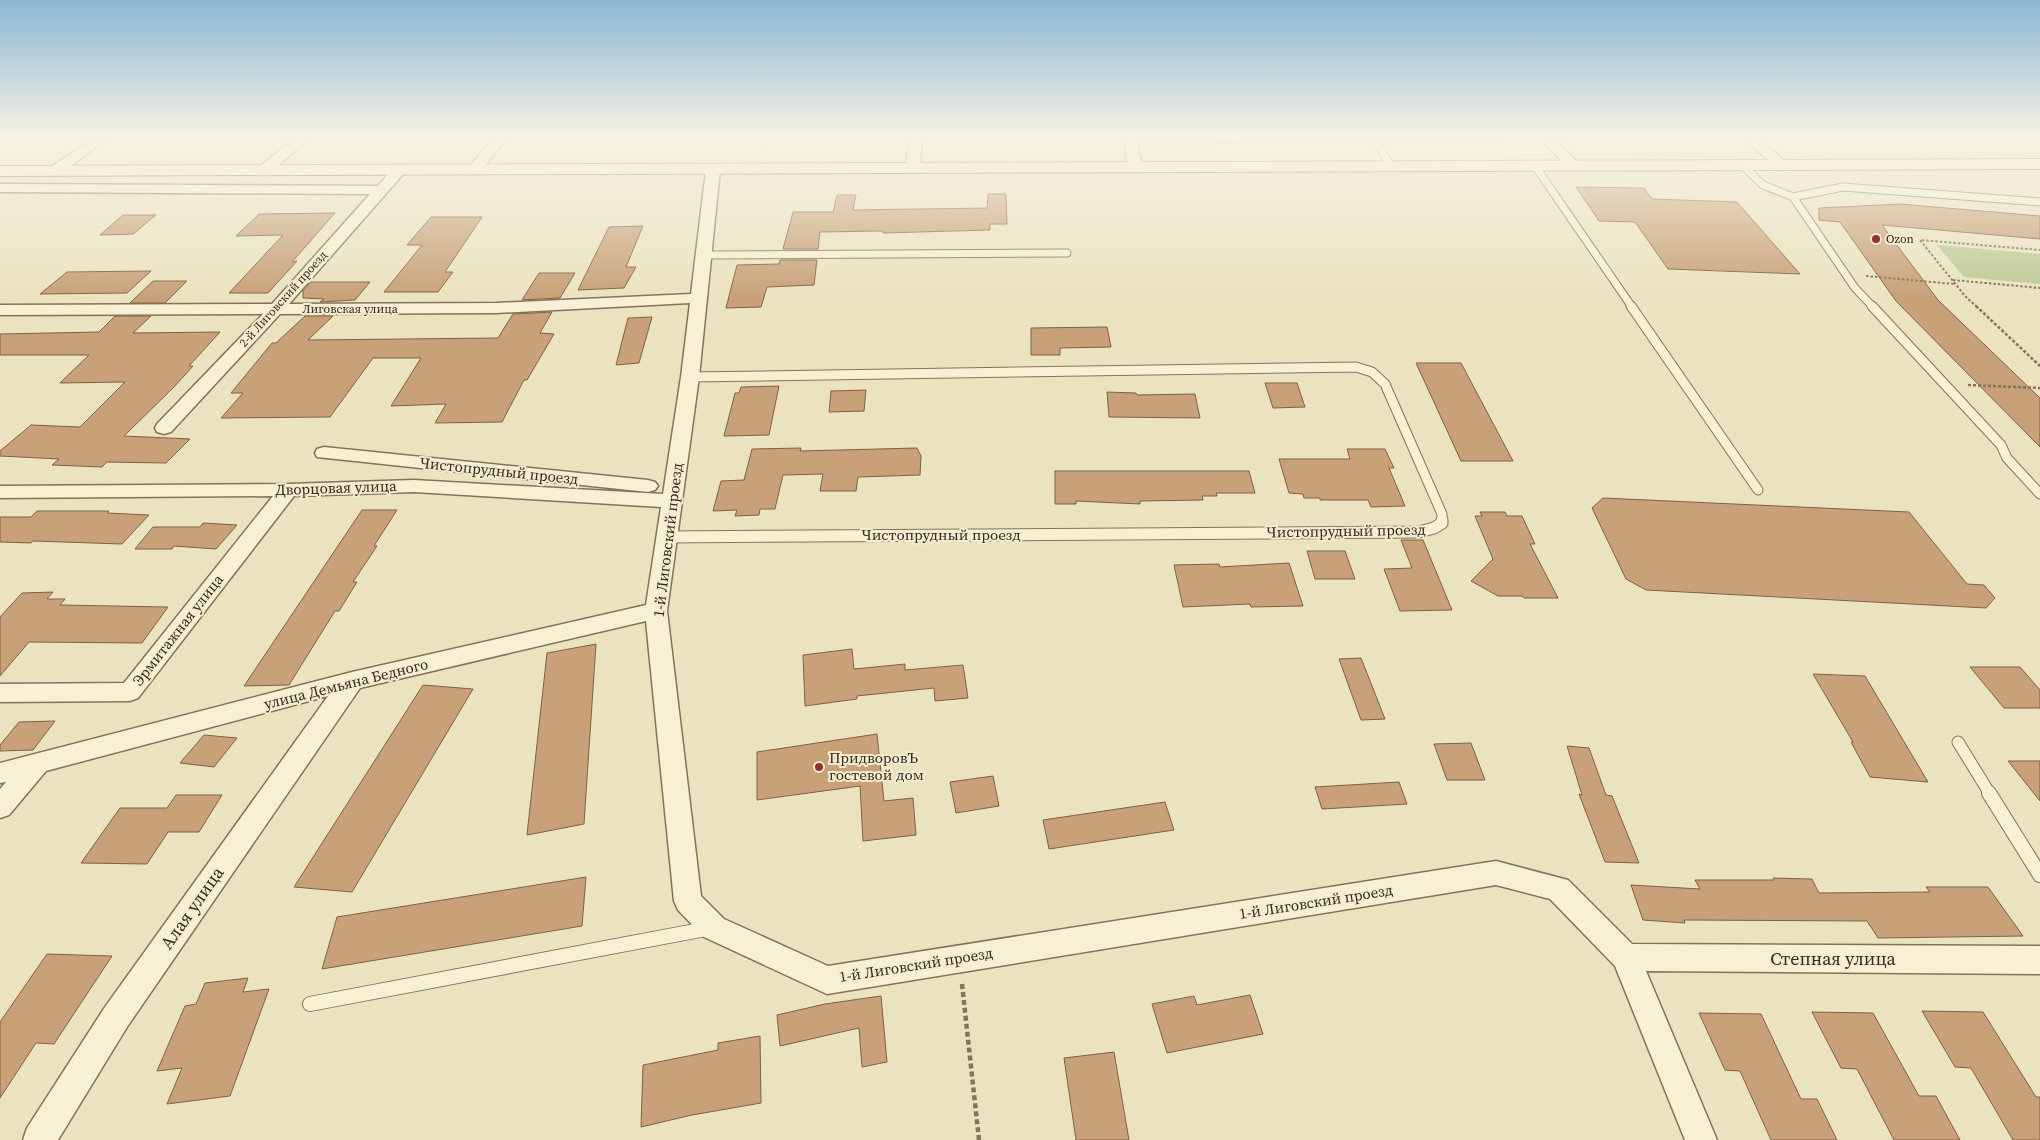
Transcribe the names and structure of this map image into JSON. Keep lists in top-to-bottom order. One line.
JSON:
{"streets":{"street":["2-й Лиговский проезд","Лиговская улица","Чистопрудный проезд","Дворцовая улица","1-й Лиговский проезд","Эрмитажная улица","улица Демьяна Бедного","Алая улица","Степная улица"]},"crossings":[["2-й Лиговский проезд","Лиговская улица"],["Лиговская улица","1-й Лиговский проезд"],["Чистопрудный проезд","Дворцовая улица"],["Чистопрудный проезд","1-й Лиговский проезд"],["Дворцовая улица","1-й Лиговский проезд"],["Дворцовая улица","Эрмитажная улица"],["1-й Лиговский проезд","улица Демьяна Бедного"],["1-й Лиговский проезд","Степная улица"],["улица Демьяна Бедного","Алая улица"]],"places":["Ozon","ПридворовЪ гостевой дом"]}
